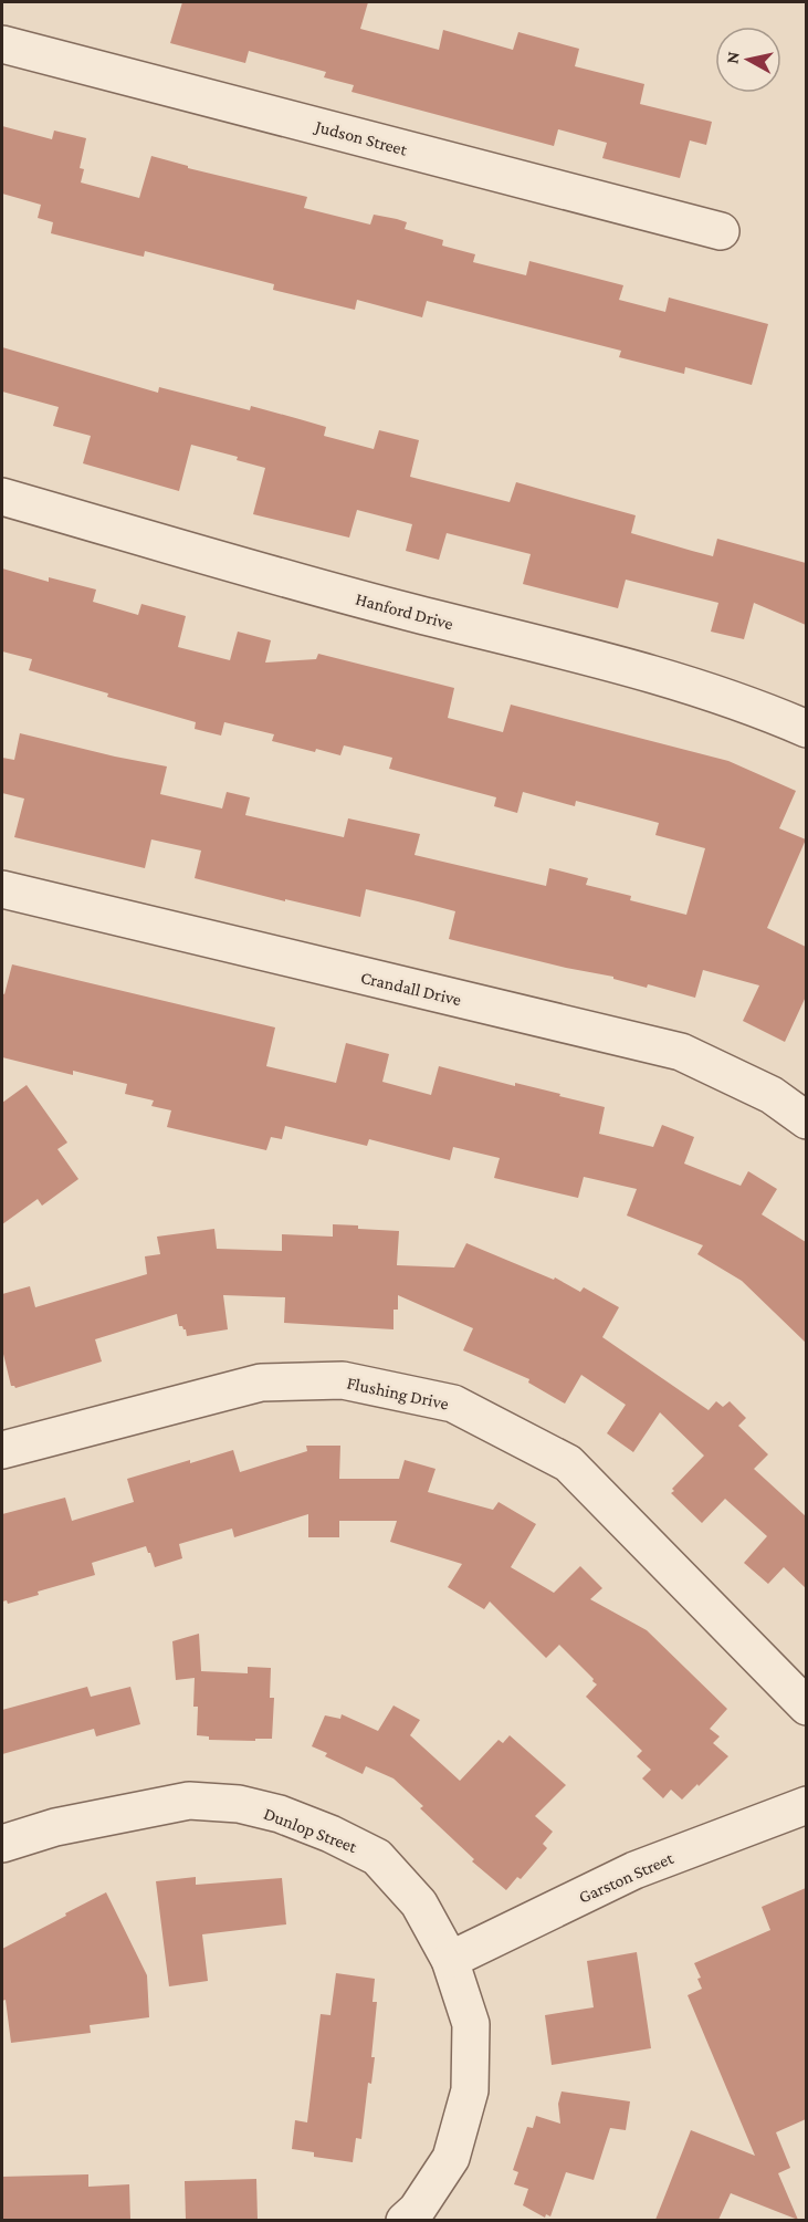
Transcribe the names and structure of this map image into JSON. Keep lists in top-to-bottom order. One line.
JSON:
{"streets":{"street":["Judson Street","Hanford Drive","Crandall Drive","Flushing Drive","Dunlop Street","Garston Street"]},"crossings":[["Dunlop Street","Garston Street"]],"north":"left"}
